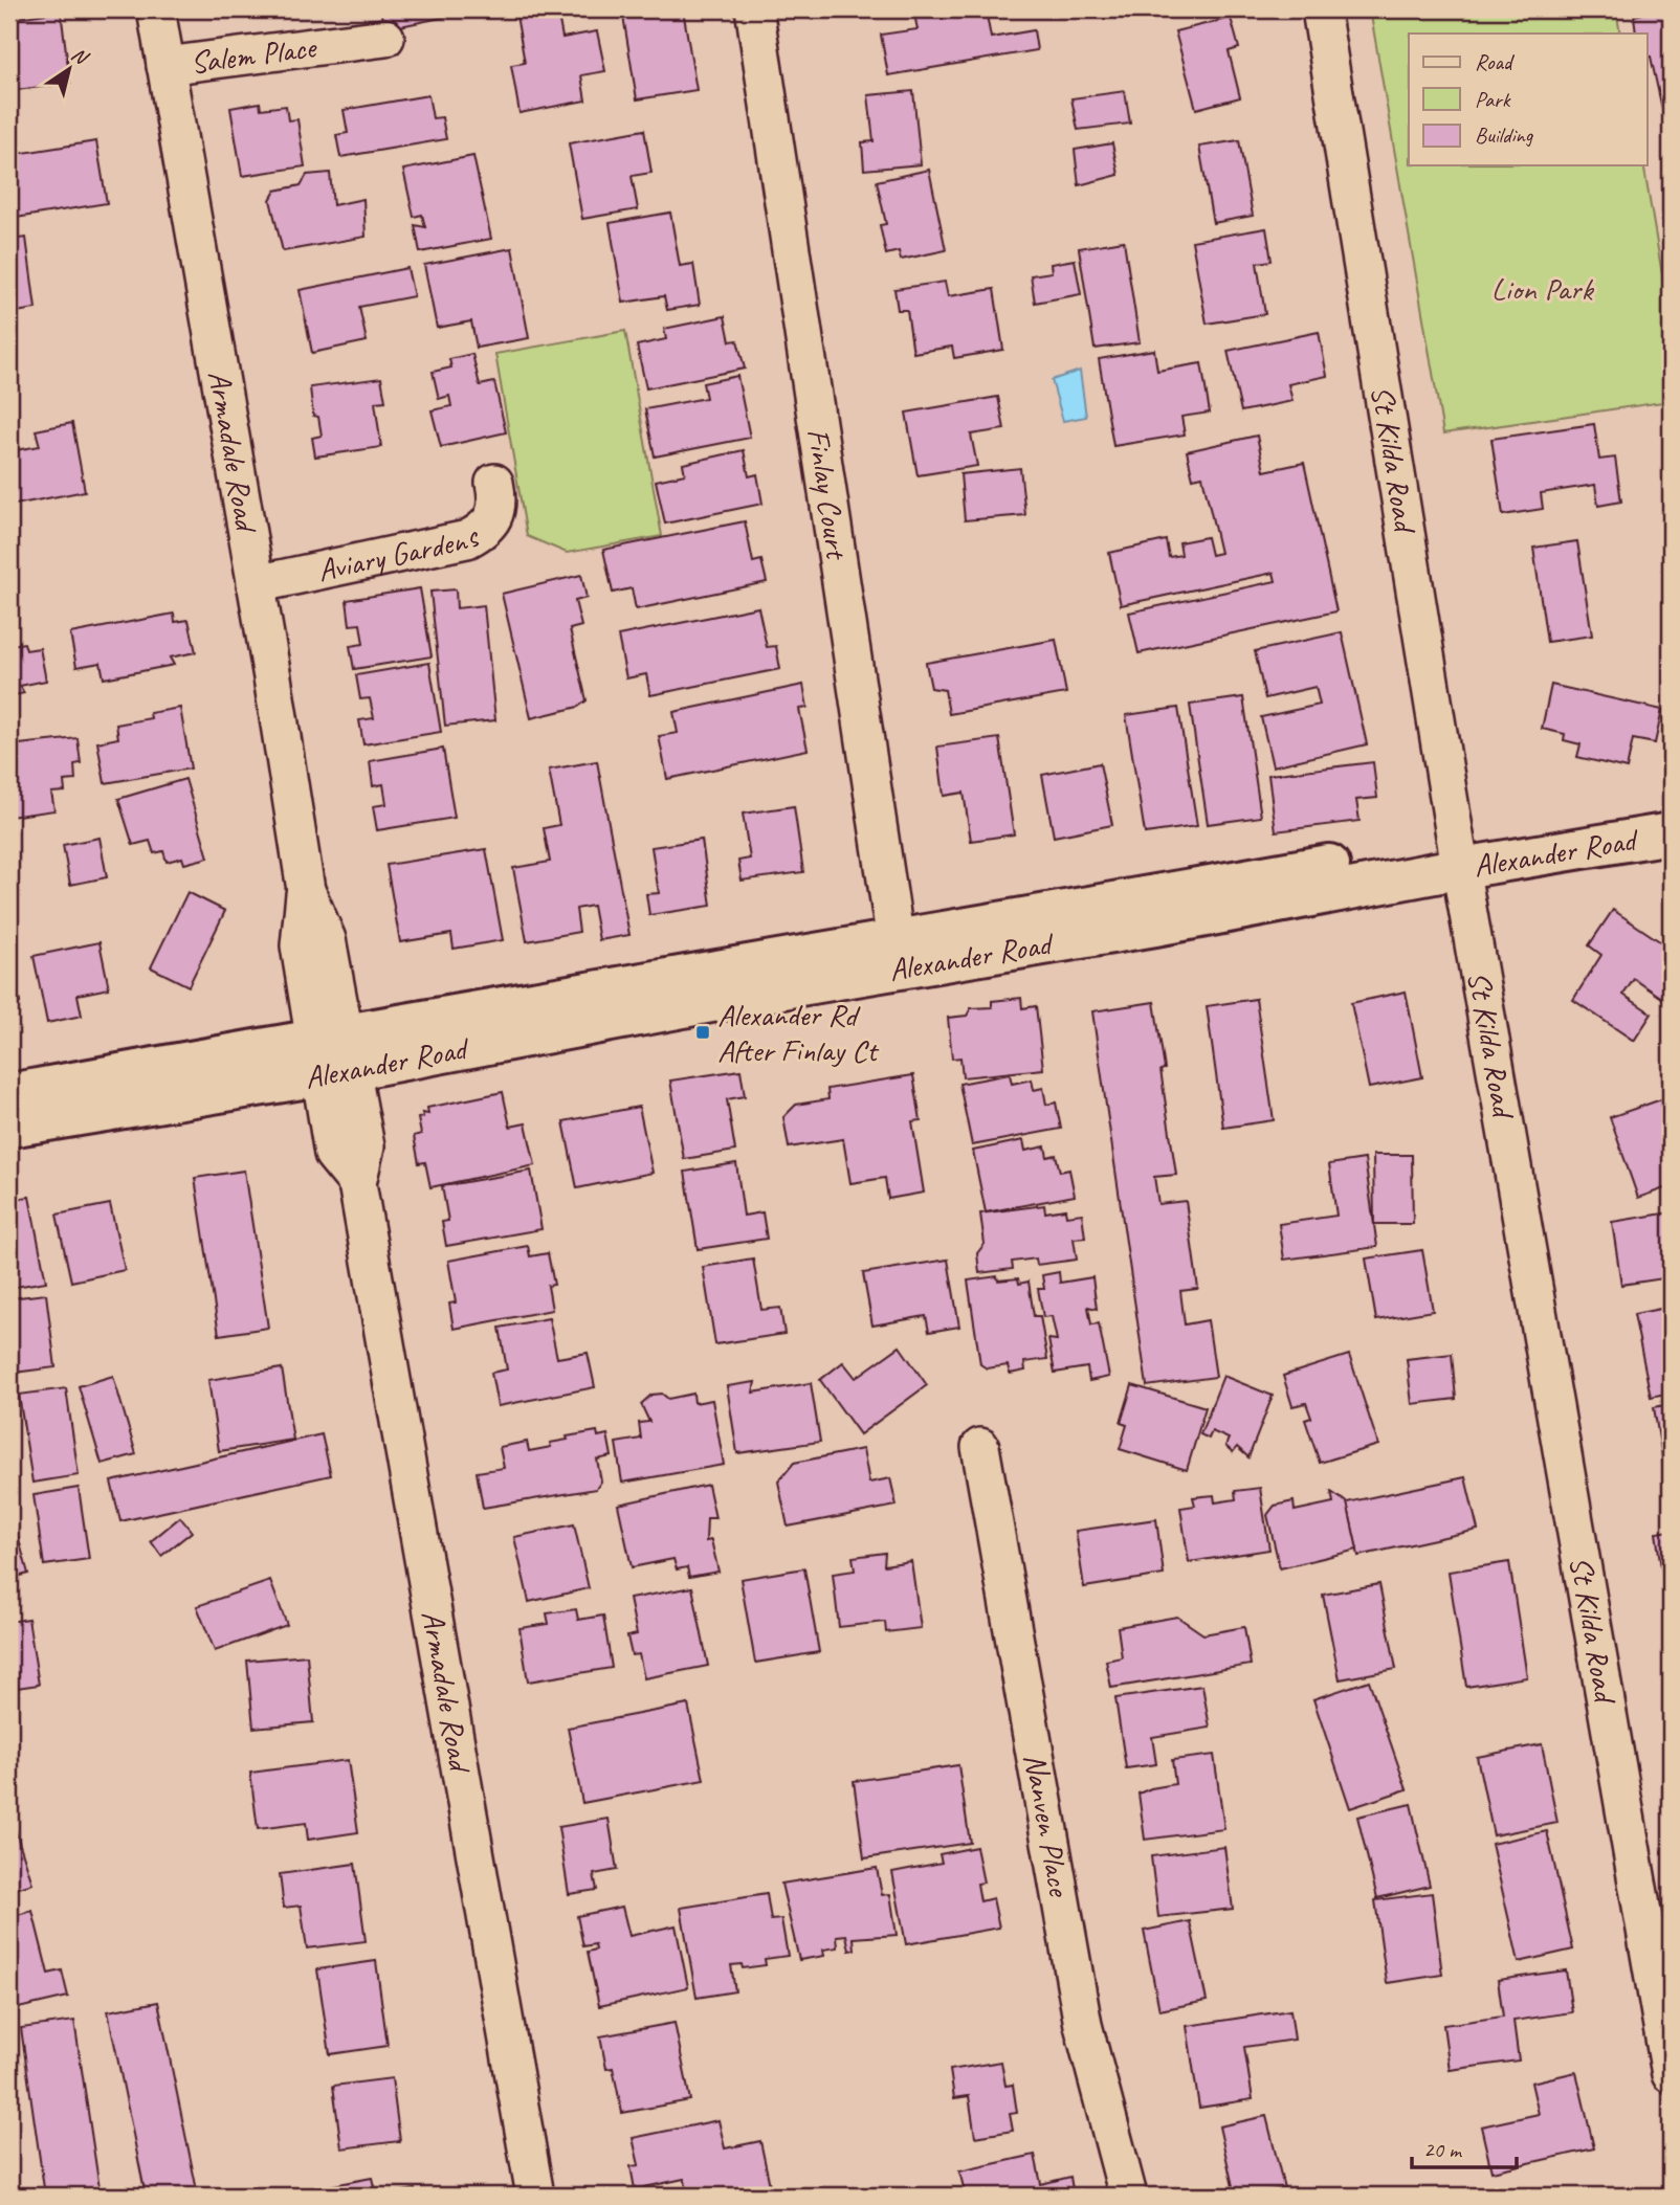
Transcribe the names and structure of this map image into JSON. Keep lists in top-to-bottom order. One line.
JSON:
{"streets":{"main road":["Alexander Road"],"street":["Salem Place","Armadale Road","St Kilda Road","Finlay Court","Aviary Gardens","Nanven Place"]},"crossings":[["Salem Place","Armadale Road"],["Armadale Road","Aviary Gardens"],["Armadale Road","Alexander Road"],["St Kilda Road","Alexander Road"],["Finlay Court","Alexander Road"]],"parks":["Lion Park"],"places":{"transit":["Alexander Rd After Finlay Ct"]},"legend":["Road","Park","Building"],"scale_bar":"20 m","north":"top right"}
